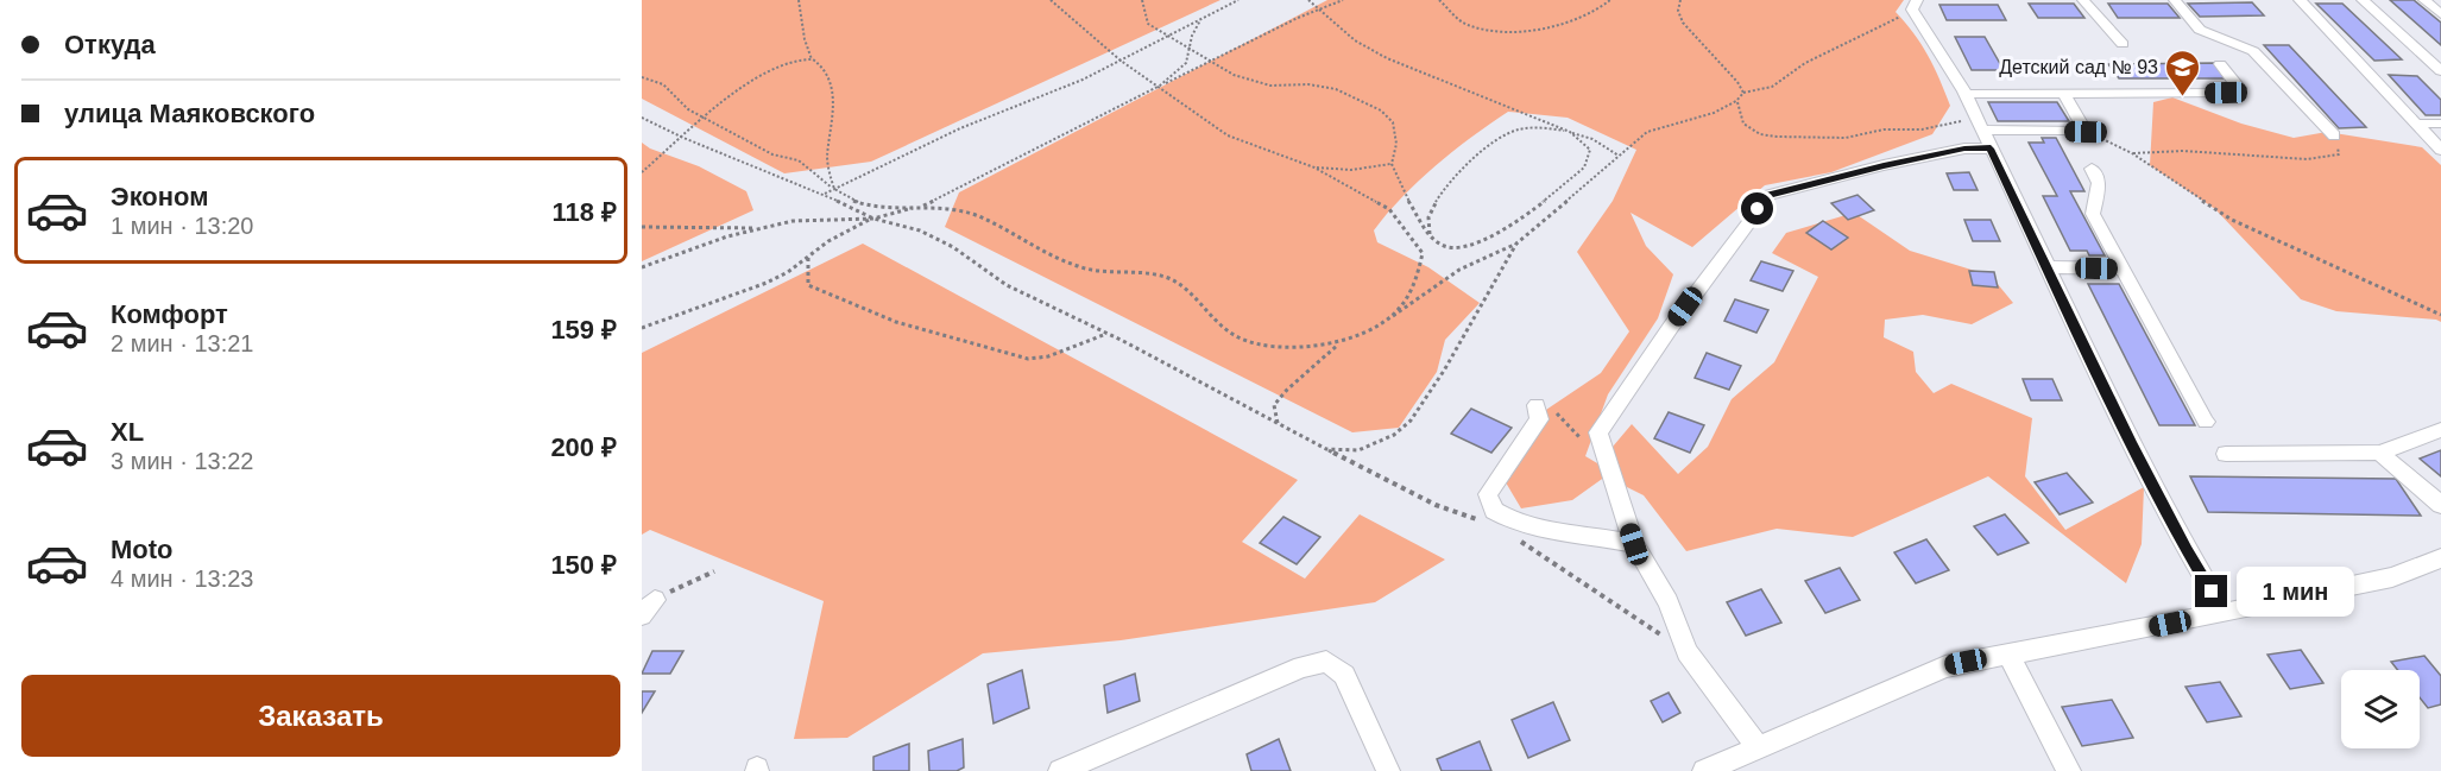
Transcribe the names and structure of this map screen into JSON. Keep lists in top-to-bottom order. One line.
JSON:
{"places":{"school or university":["Детский сад № 93"]},"page":{"banner":["Откуда","улица Маяковского"],"list":[{"name":"Эконом","note":"1 мин · 13:20","value":"118 ₽"},{"name":"Комфорт","note":"2 мин · 13:21","value":"159 ₽"},{"name":"XL","note":"3 мин · 13:22","value":"200 ₽"},{"name":"Moto","note":"4 мин · 13:23","value":"150 ₽"}],"bubble":"1 мин","buttons":"Заказать"}}
